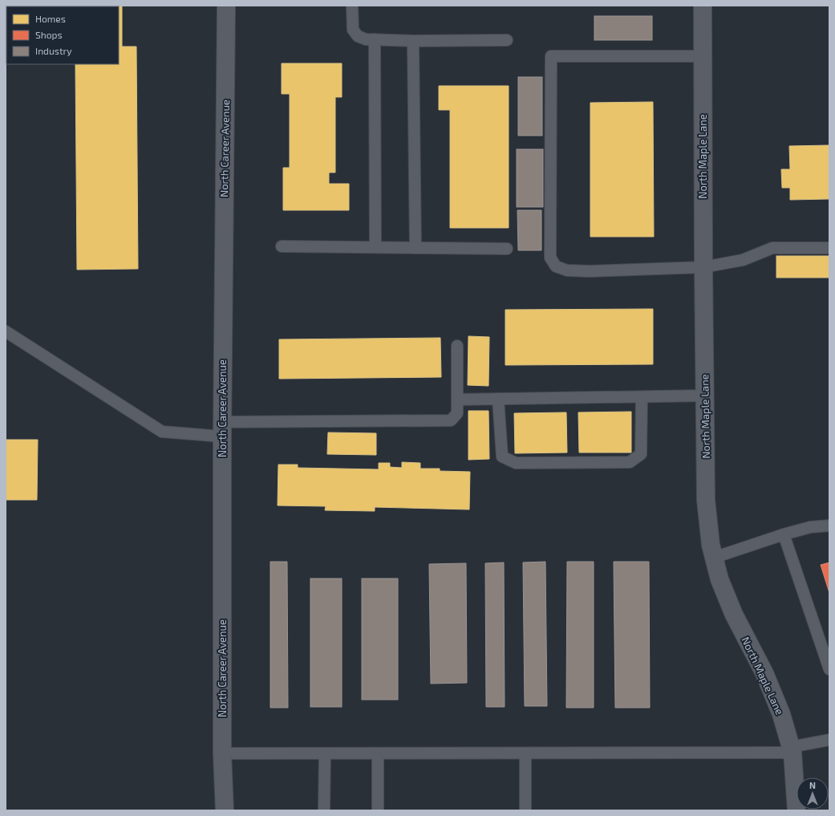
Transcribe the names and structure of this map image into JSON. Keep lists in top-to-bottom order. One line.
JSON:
{"streets":{"street":["North Career Avenue","North Maple Lane"]},"legend":["Homes","Shops","Industry"],"north":"top"}
